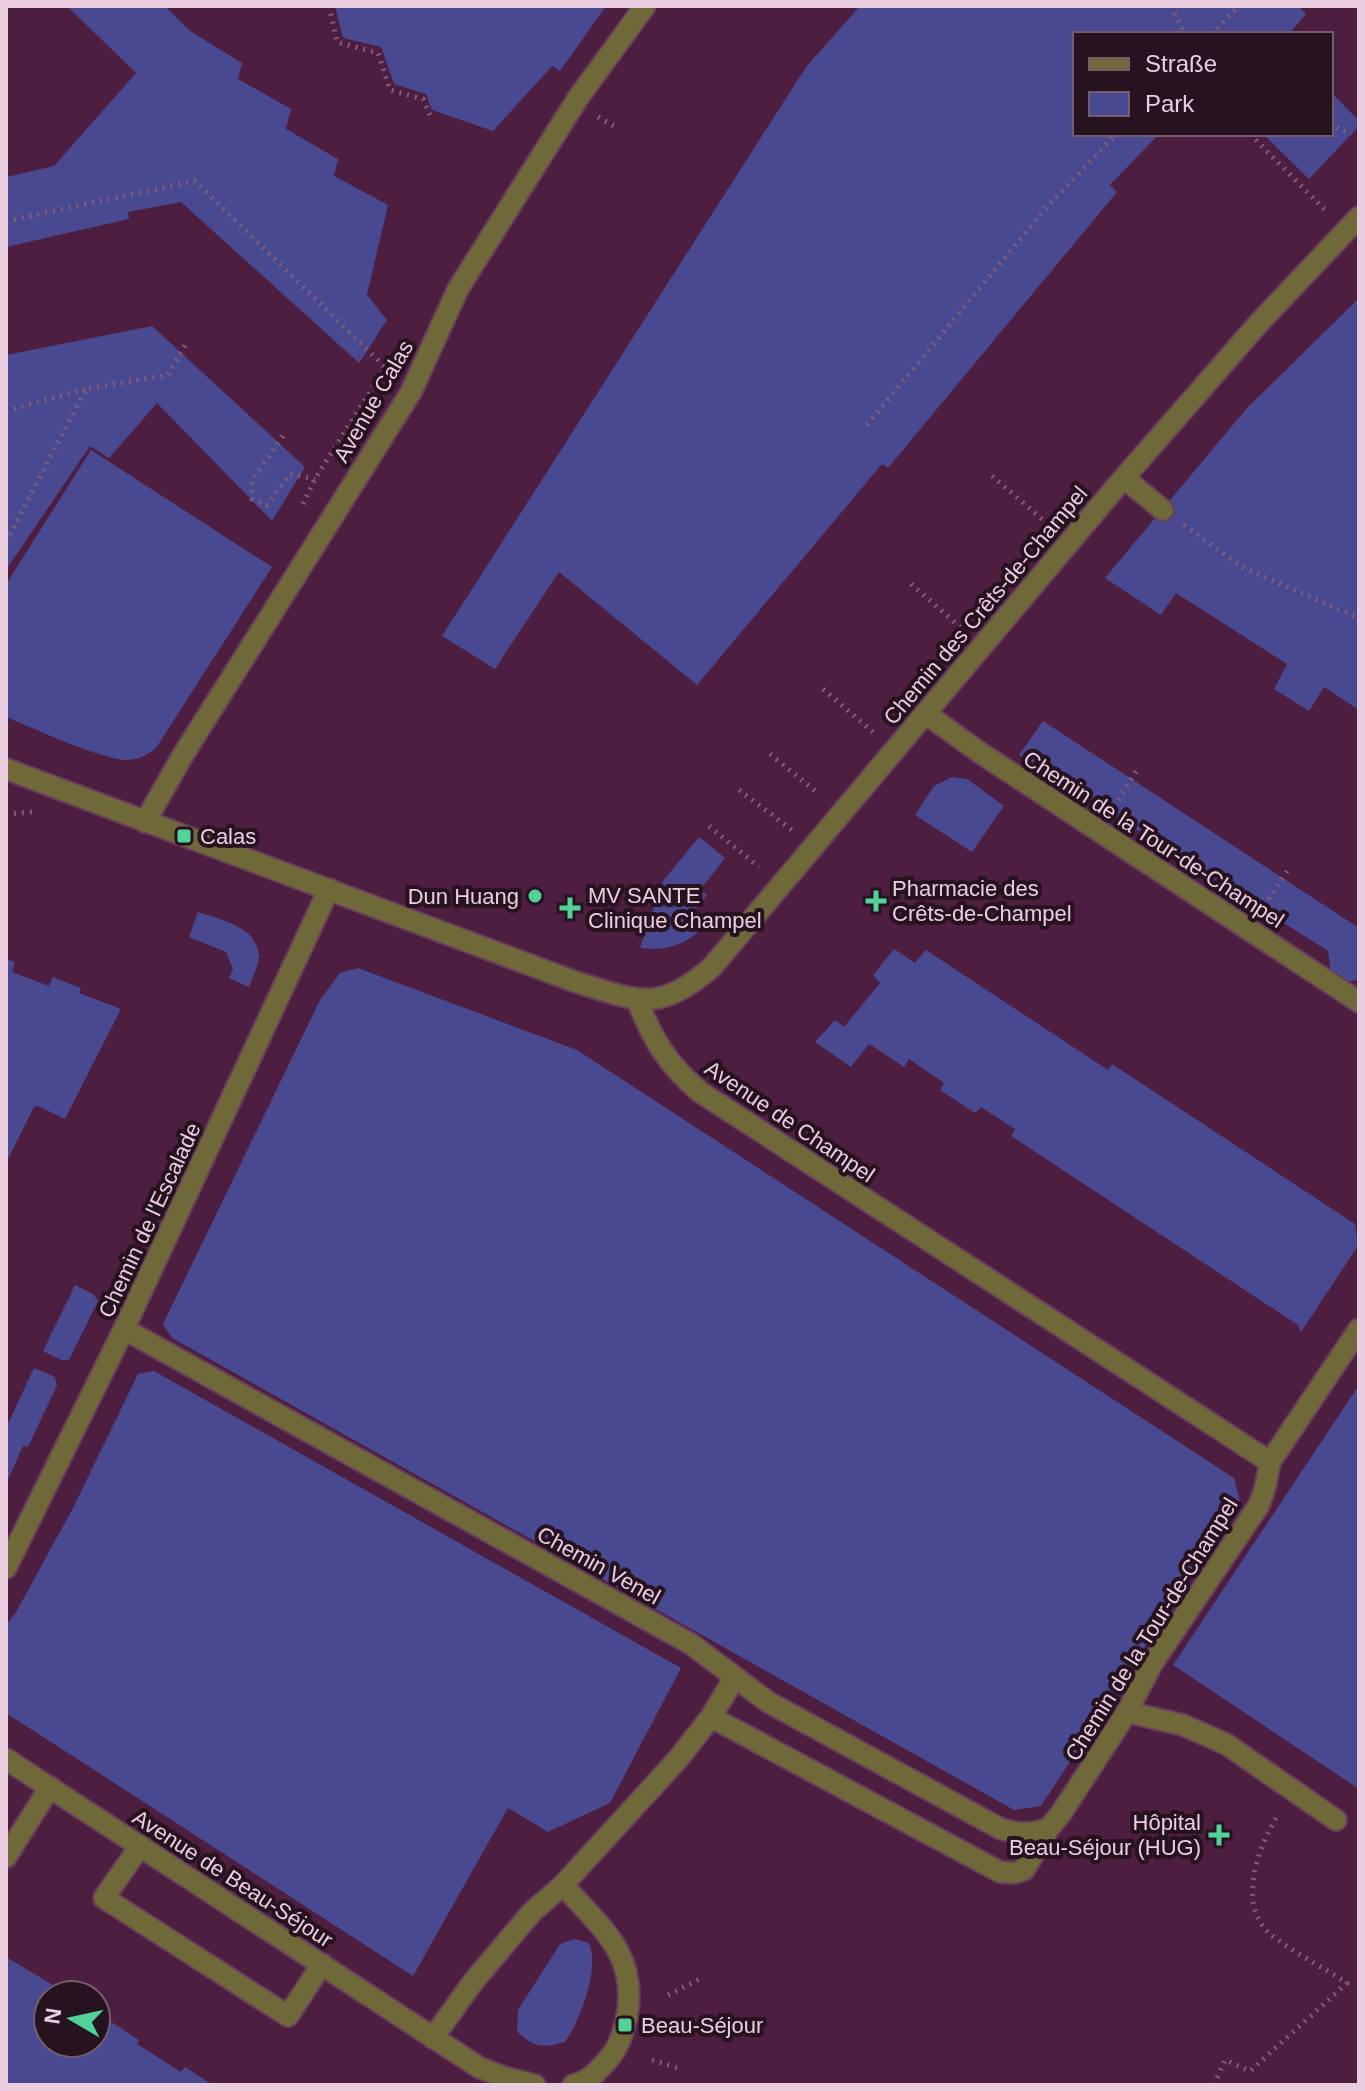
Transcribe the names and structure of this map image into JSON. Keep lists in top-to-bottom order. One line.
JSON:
{"streets":{"street":["Avenue Calas","Chemin des Crêts-de-Champel","Chemin de la Tour-de-Champel","Avenue de Champel","Chemin de l'Escalade","Chemin Venel","Avenue de Beau-Séjour"]},"crossings":[["Chemin des Crêts-de-Champel","Chemin de la Tour-de-Champel"],["Chemin des Crêts-de-Champel","Avenue de Champel"],["Chemin de la Tour-de-Champel","Avenue de Champel"],["Chemin de la Tour-de-Champel","Chemin Venel"],["Chemin de l'Escalade","Chemin Venel"]],"places":{"transit":["Calas","Beau-Séjour"],"other":["Dun Huang"],"health":["Pharmacie des Crêts-de-Champel","MV SANTE Clinique Champel","Hôpital Beau-Séjour (HUG)"]},"legend":["Straße","Park"],"north":"left"}
